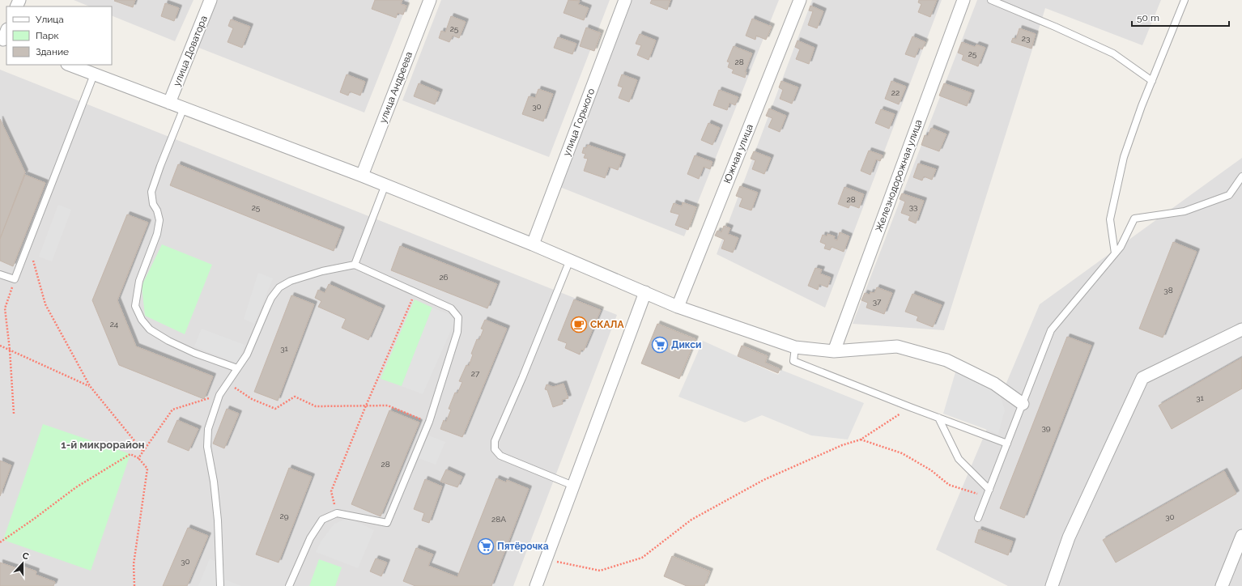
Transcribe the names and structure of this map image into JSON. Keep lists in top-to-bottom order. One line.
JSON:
{"streets":{"street":["улица Доватора","улица Андреева","улица Горького","Южная улица","Железнодорожная улица"]},"districts":["1-й микрорайон"],"places":{"cafe":["СКАЛА"],"supermarket":["Дикси","Пятёрочка"]},"house_numbers":["25","23","25","28","22","30","28","33","25","26","38","37","24","31","27","31","39","28","29","30","28А","30"],"legend":["Улица","Парк","Здание"],"scale_bar":"50 m","north":"top"}
